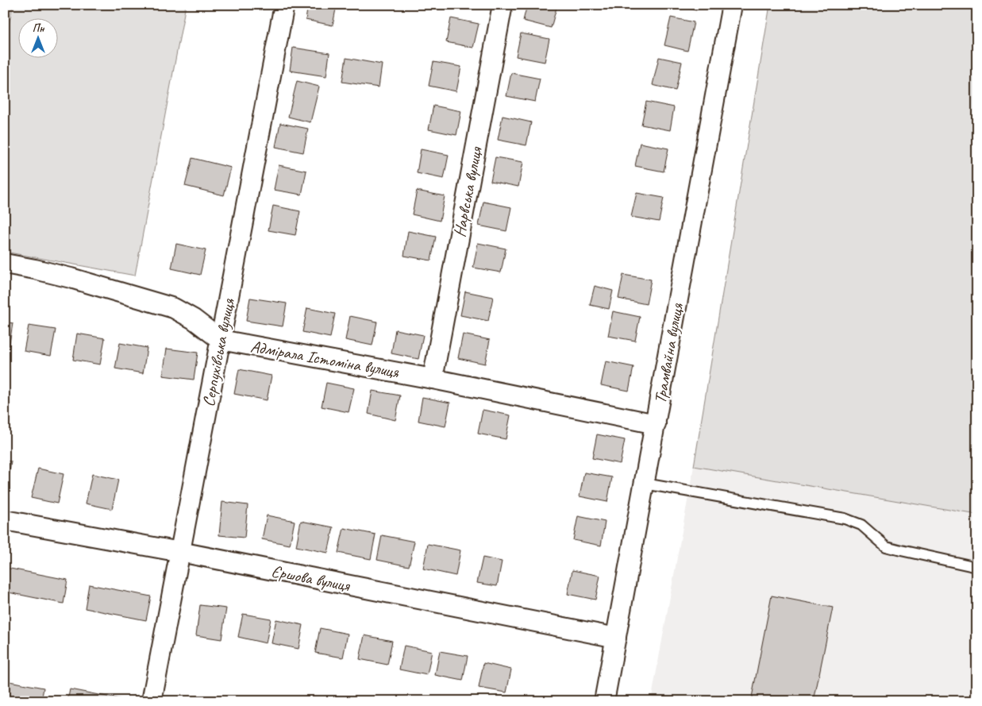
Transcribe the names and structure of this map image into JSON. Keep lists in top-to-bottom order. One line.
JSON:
{"streets":{"street":["Нарвська вулиця","Серпухівська вулиця","Трамвайна вулиця","Адмірала Істоміна вулиця","Єршова вулиця"]},"crossings":[["Нарвська вулиця","Адмірала Істоміна вулиця"],["Серпухівська вулиця","Адмірала Істоміна вулиця"],["Серпухівська вулиця","Єршова вулиця"],["Трамвайна вулиця","Адмірала Істоміна вулиця"],["Трамвайна вулиця","Єршова вулиця"]],"north":"top"}
